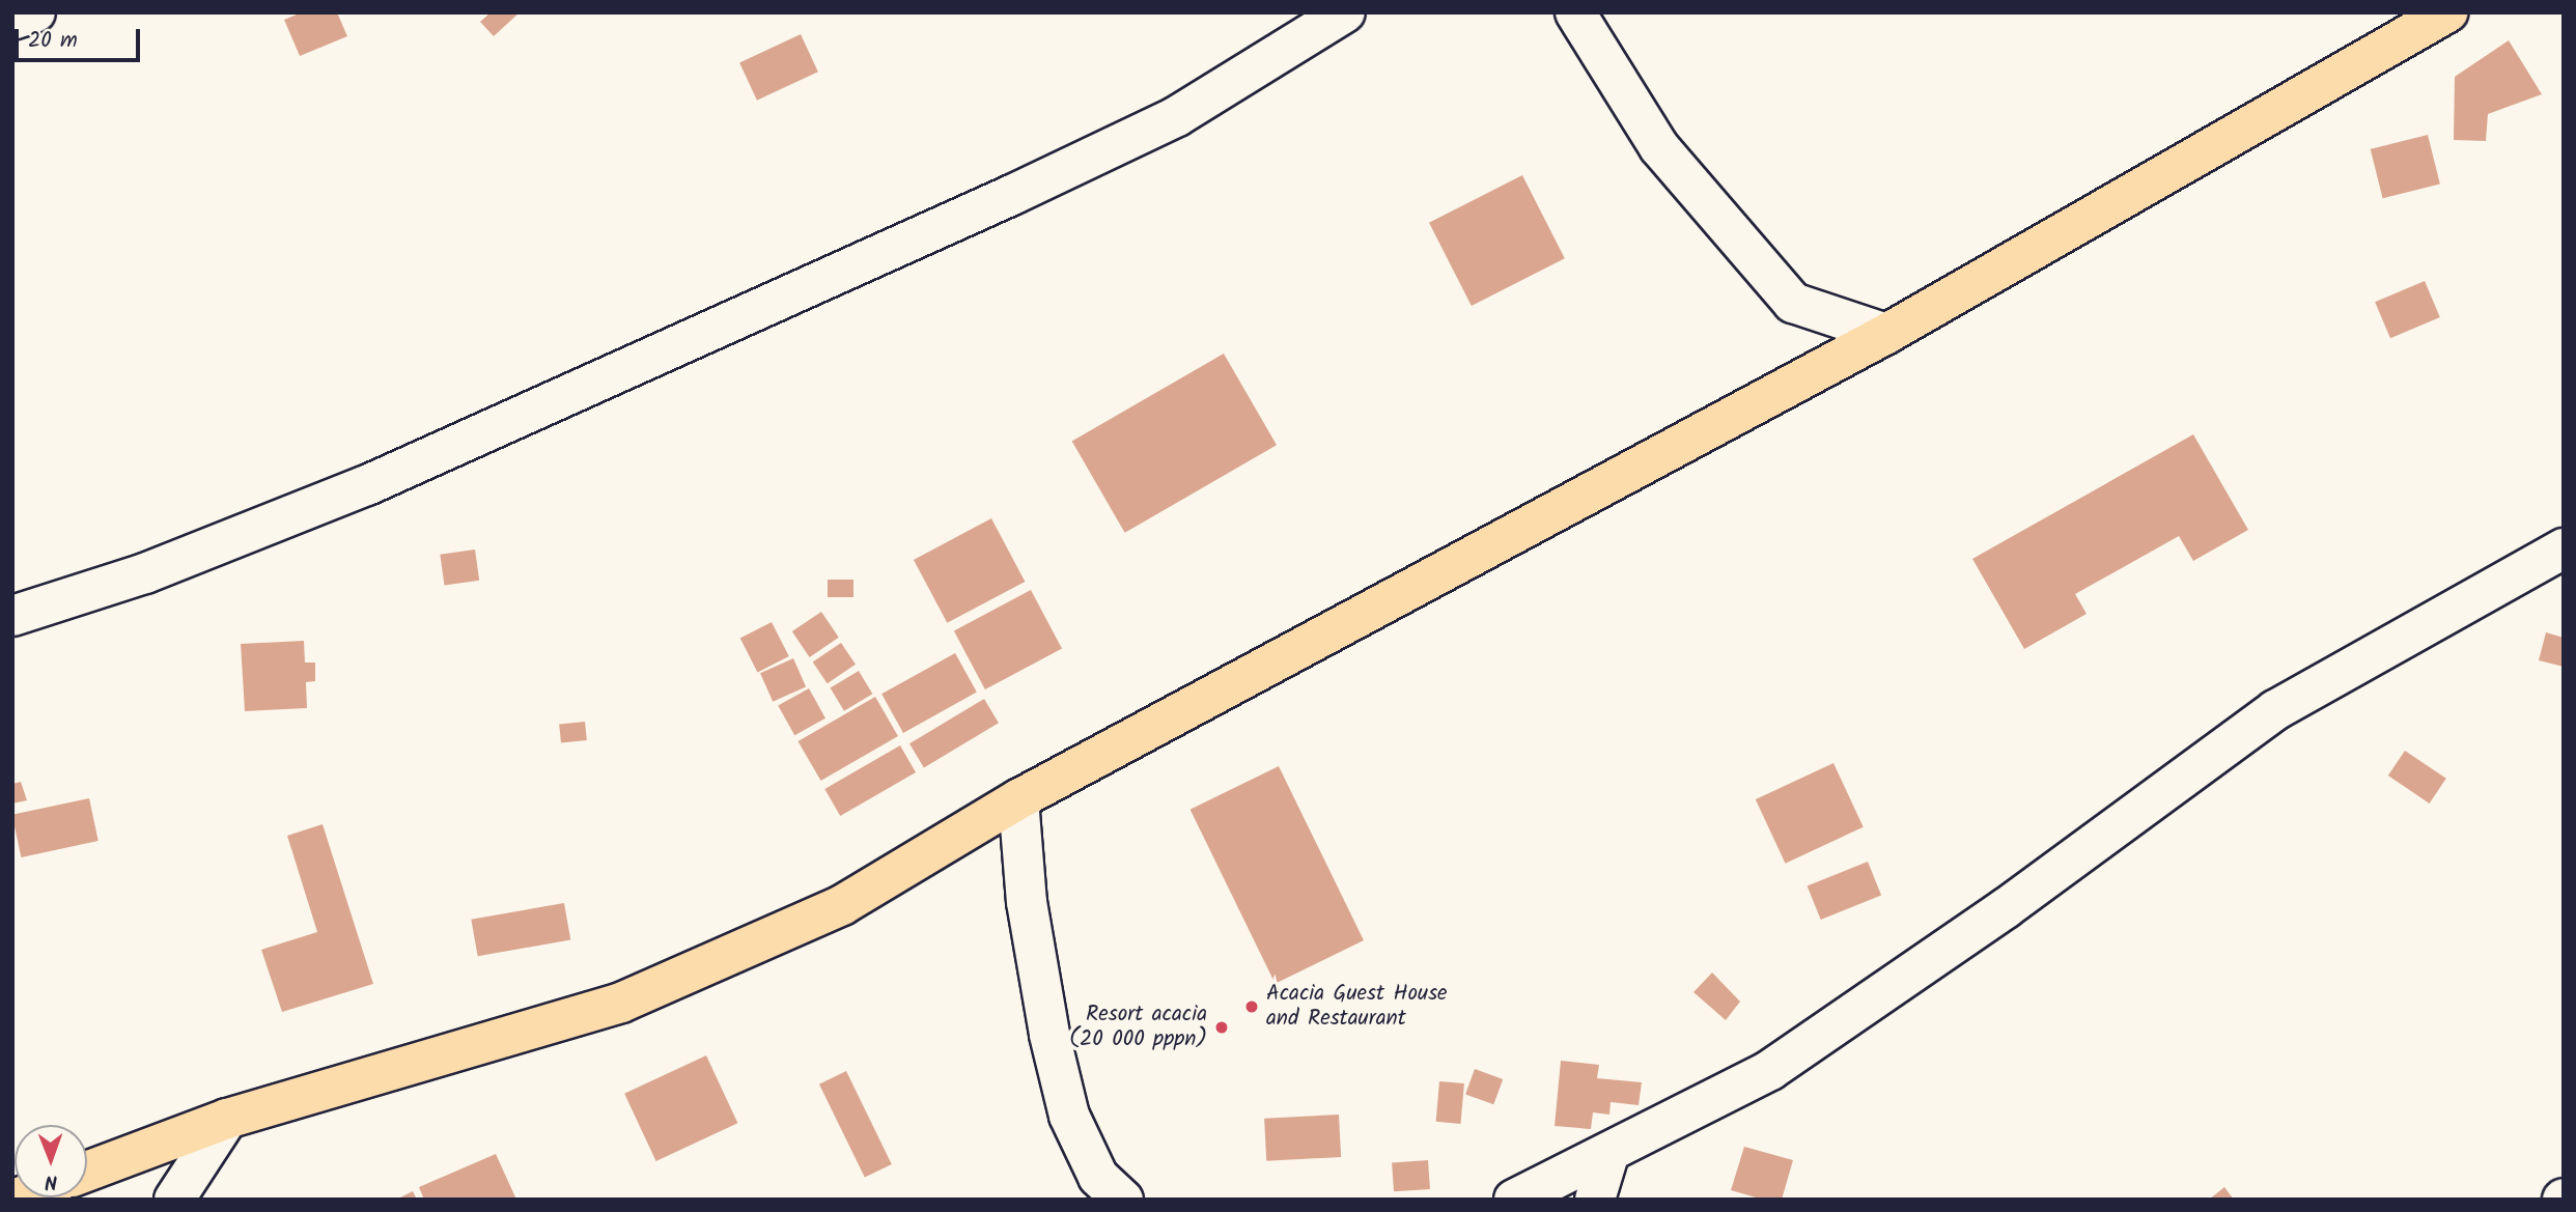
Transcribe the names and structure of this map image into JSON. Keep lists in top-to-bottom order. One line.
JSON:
{"places":["Acacia Guest House and Restaurant","Resort acacia (20 000 pppn)"],"scale_bar":"20 m","north":"bottom"}
